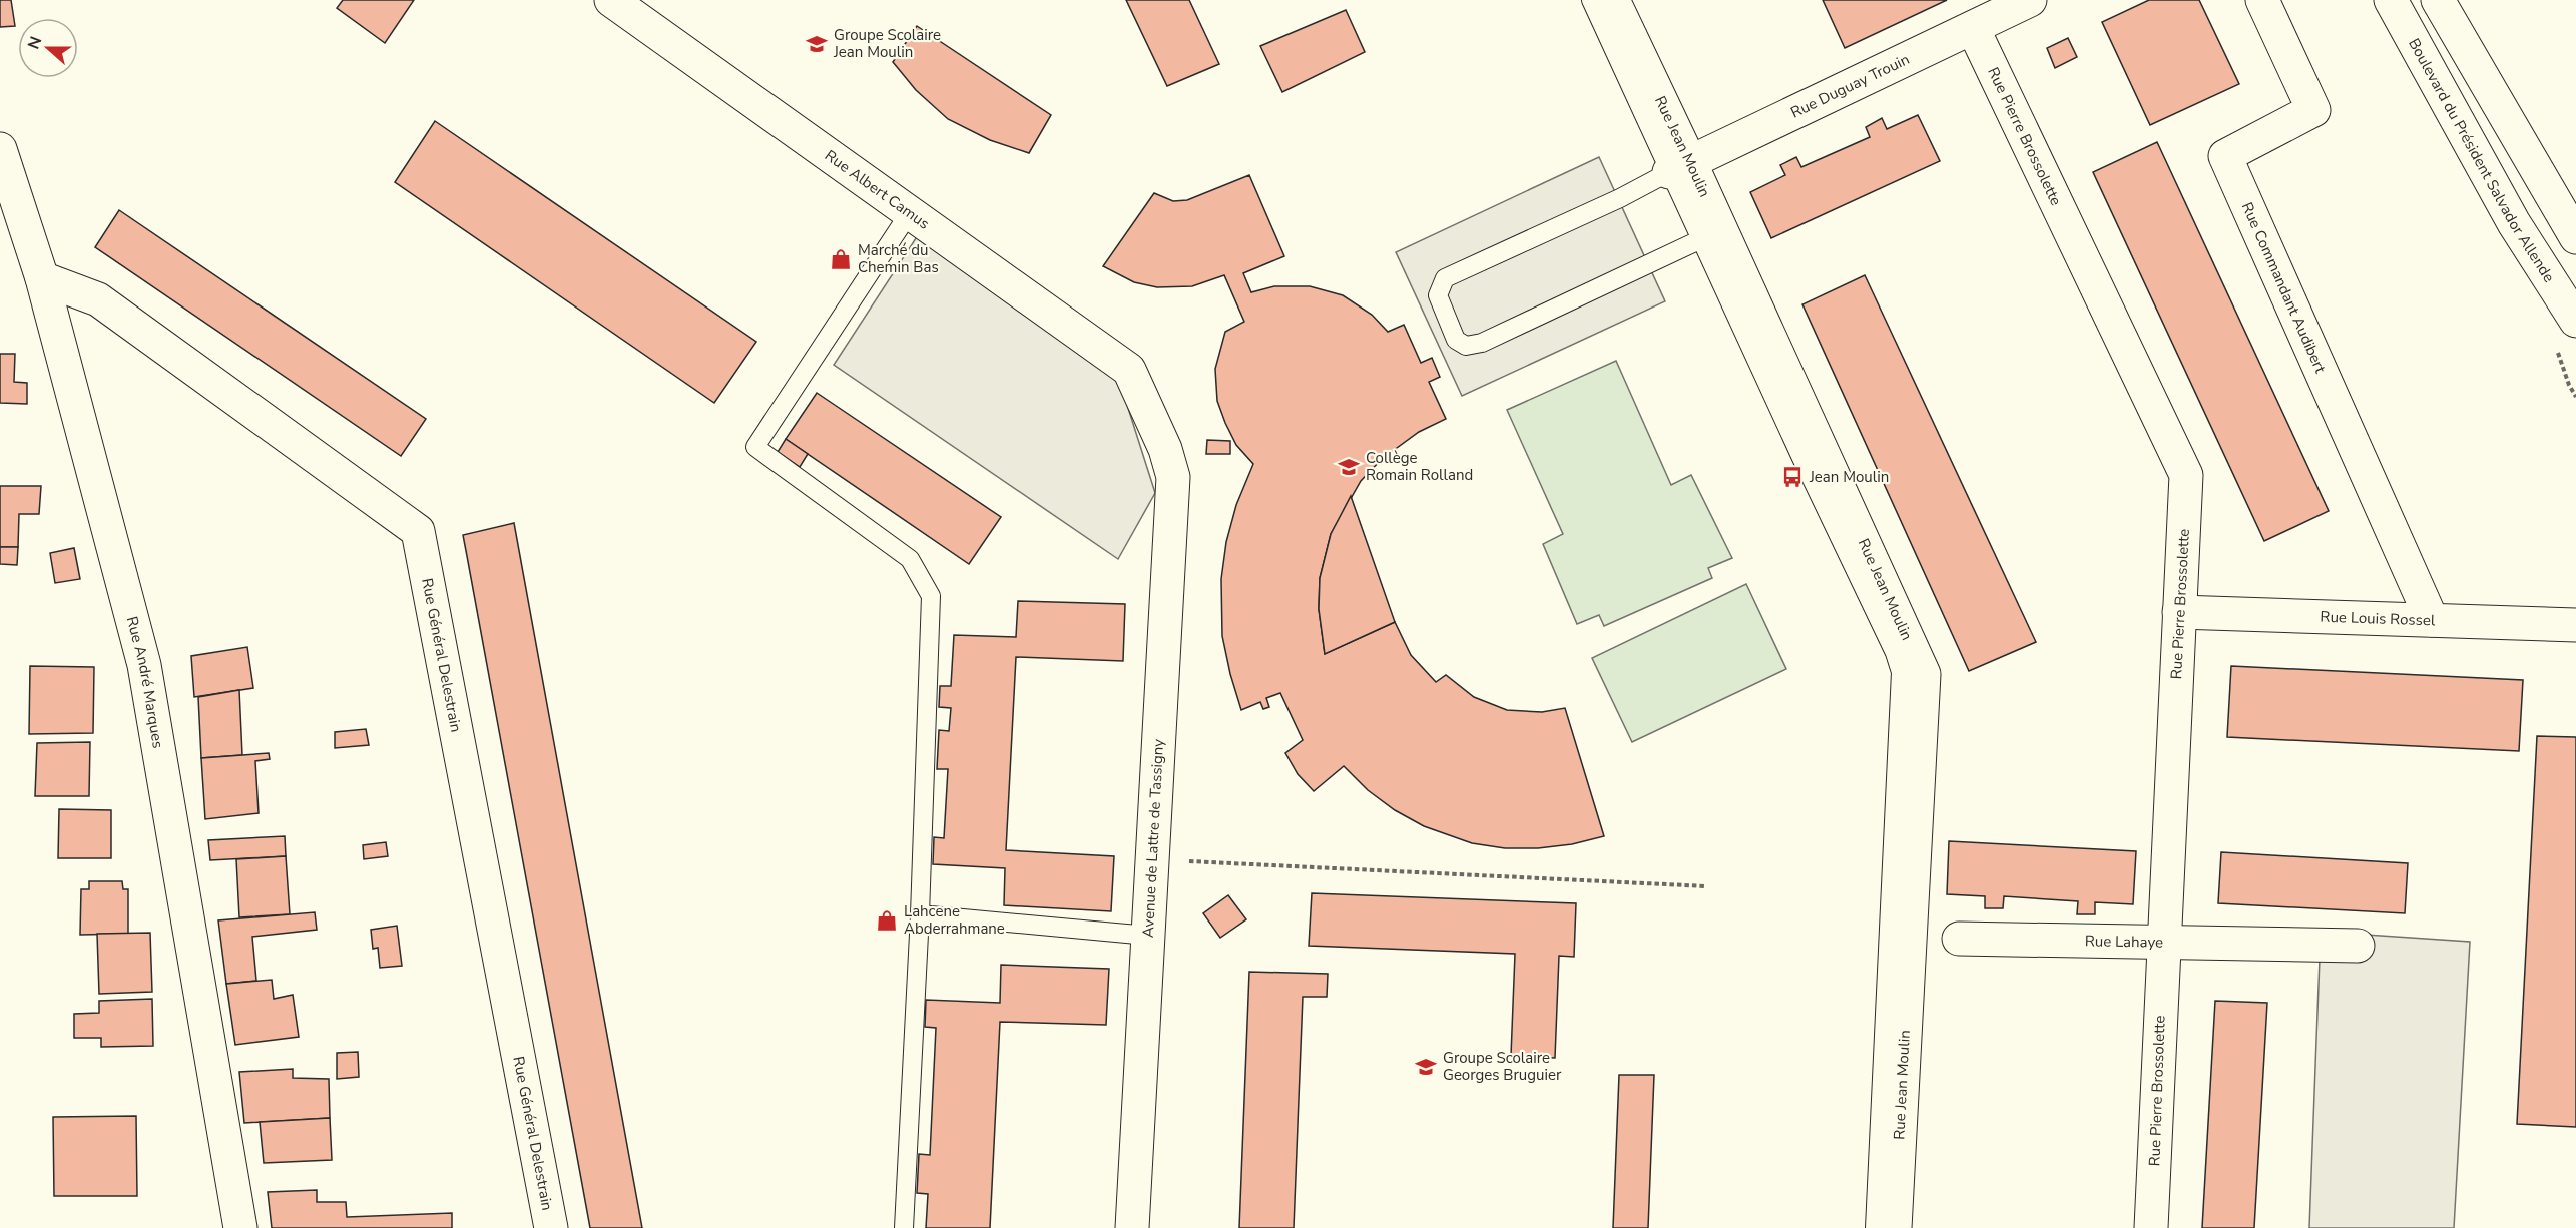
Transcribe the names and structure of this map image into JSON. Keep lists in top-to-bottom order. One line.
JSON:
{"streets":{"street":["Rue Duguay Trouin","Rue Pierre Brossolette","Rue Jean Moulin","Boulevard du Président Salvador Allende","Rue Albert Camus","Rue Commandant Audibert","Rue Louis Rossel","Rue Général Delestrain","Rue André Marques","Avenue de Lattre de Tassigny","Rue Lahaye"]},"crossings":[["Rue Duguay Trouin","Rue Pierre Brossolette"],["Rue Duguay Trouin","Rue Jean Moulin"],["Rue Pierre Brossolette","Rue Louis Rossel"],["Rue Pierre Brossolette","Rue Lahaye"],["Rue Albert Camus","Avenue de Lattre de Tassigny"],["Rue Commandant Audibert","Rue Louis Rossel"],["Rue Général Delestrain","Rue André Marques"]],"places":{"school or university":["Groupe Scolaire Jean Moulin","Collège Romain Rolland","Groupe Scolaire Georges Bruguier"],"shop":["Marché du Chemin Bas","Lahcene Abderrahmane"],"bus stop":["Jean Moulin"]},"north":"left"}
